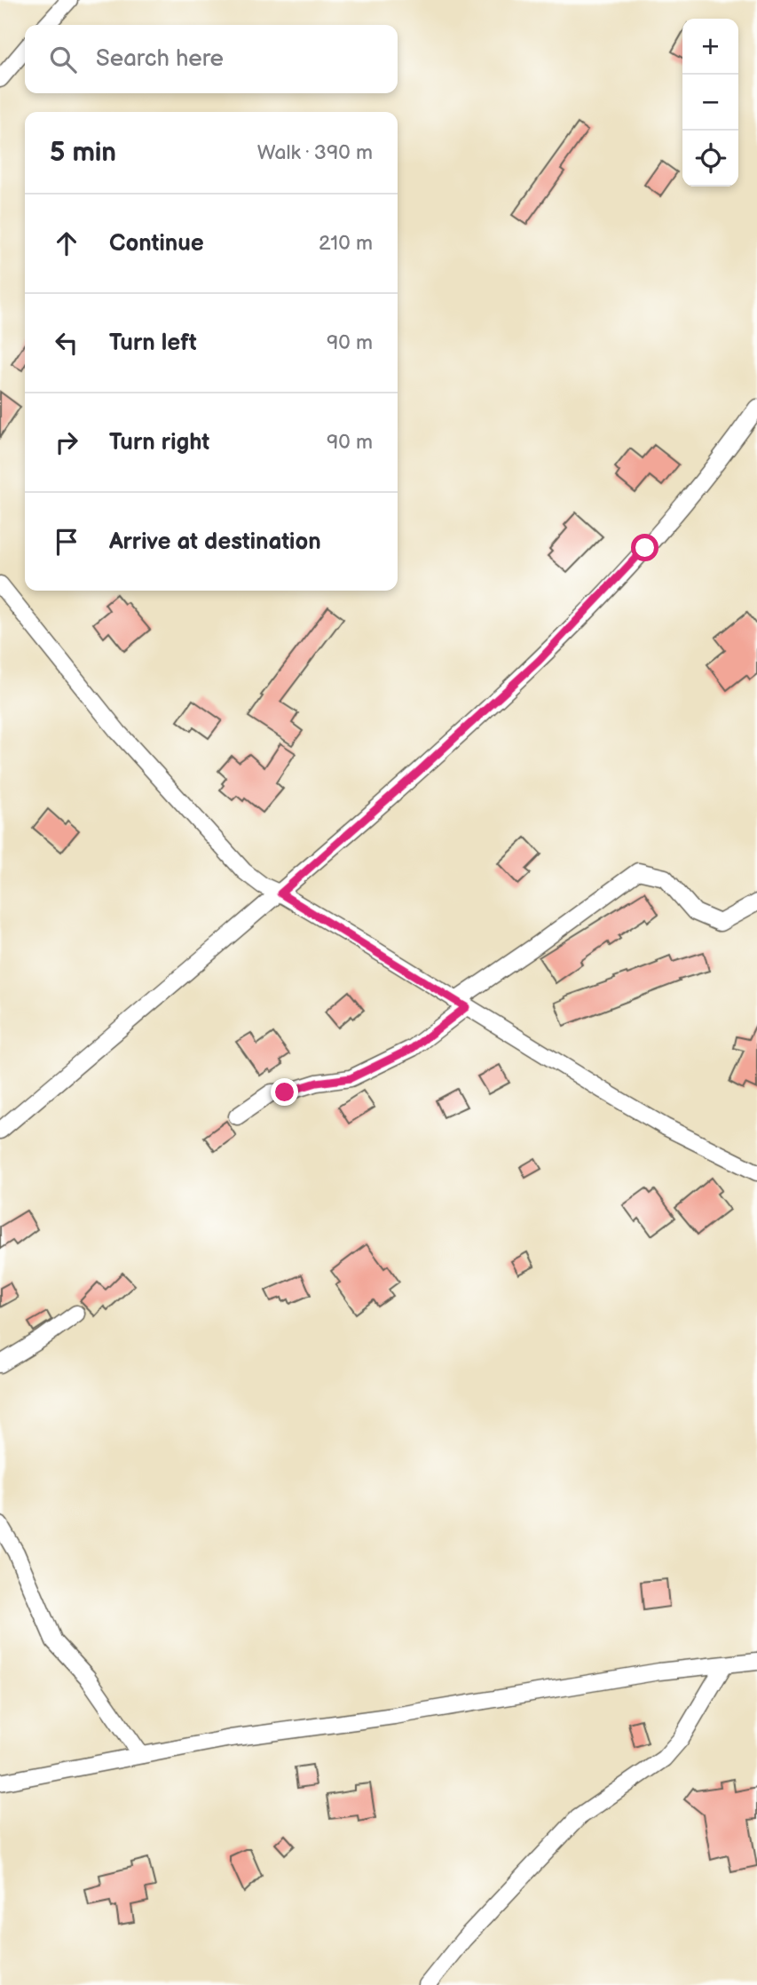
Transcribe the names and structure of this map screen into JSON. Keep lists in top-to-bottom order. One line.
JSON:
{"page":{"map_buttons":["+","−"],"search":"Search here","heading":["5 min","Walk · 390 m"],"list":[["Continue","210 m"],["Turn left","90 m"],["Turn right","90 m"],"Arrive at destination"]}}
